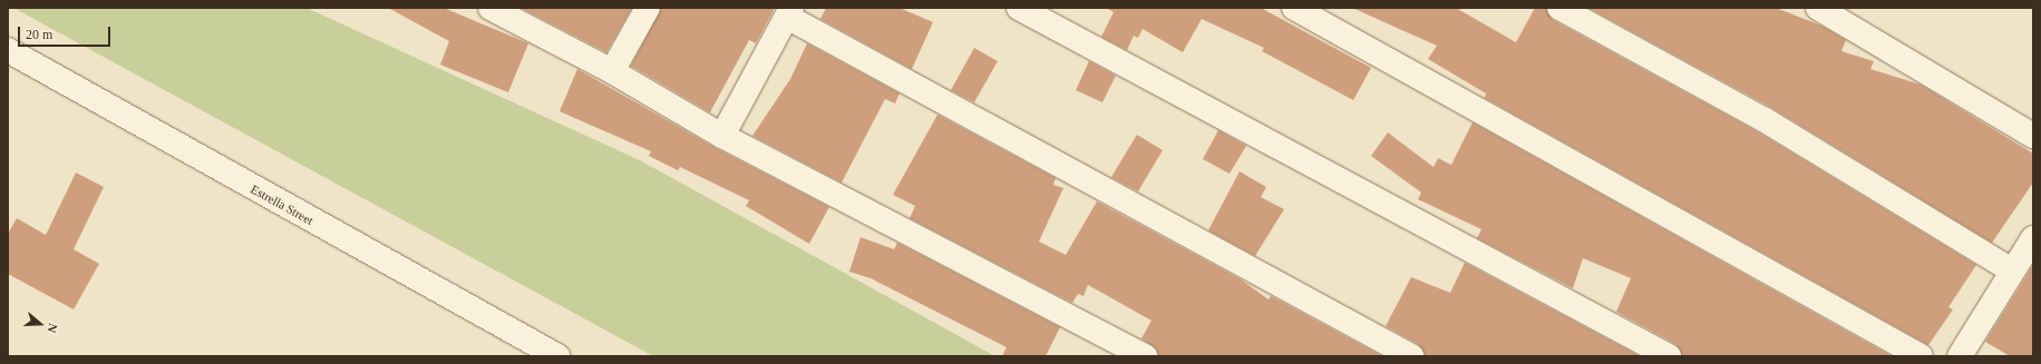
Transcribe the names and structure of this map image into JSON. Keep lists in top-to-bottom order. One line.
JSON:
{"streets":{"street":["Estrella Street"]},"scale_bar":"20 m","north":"right"}
